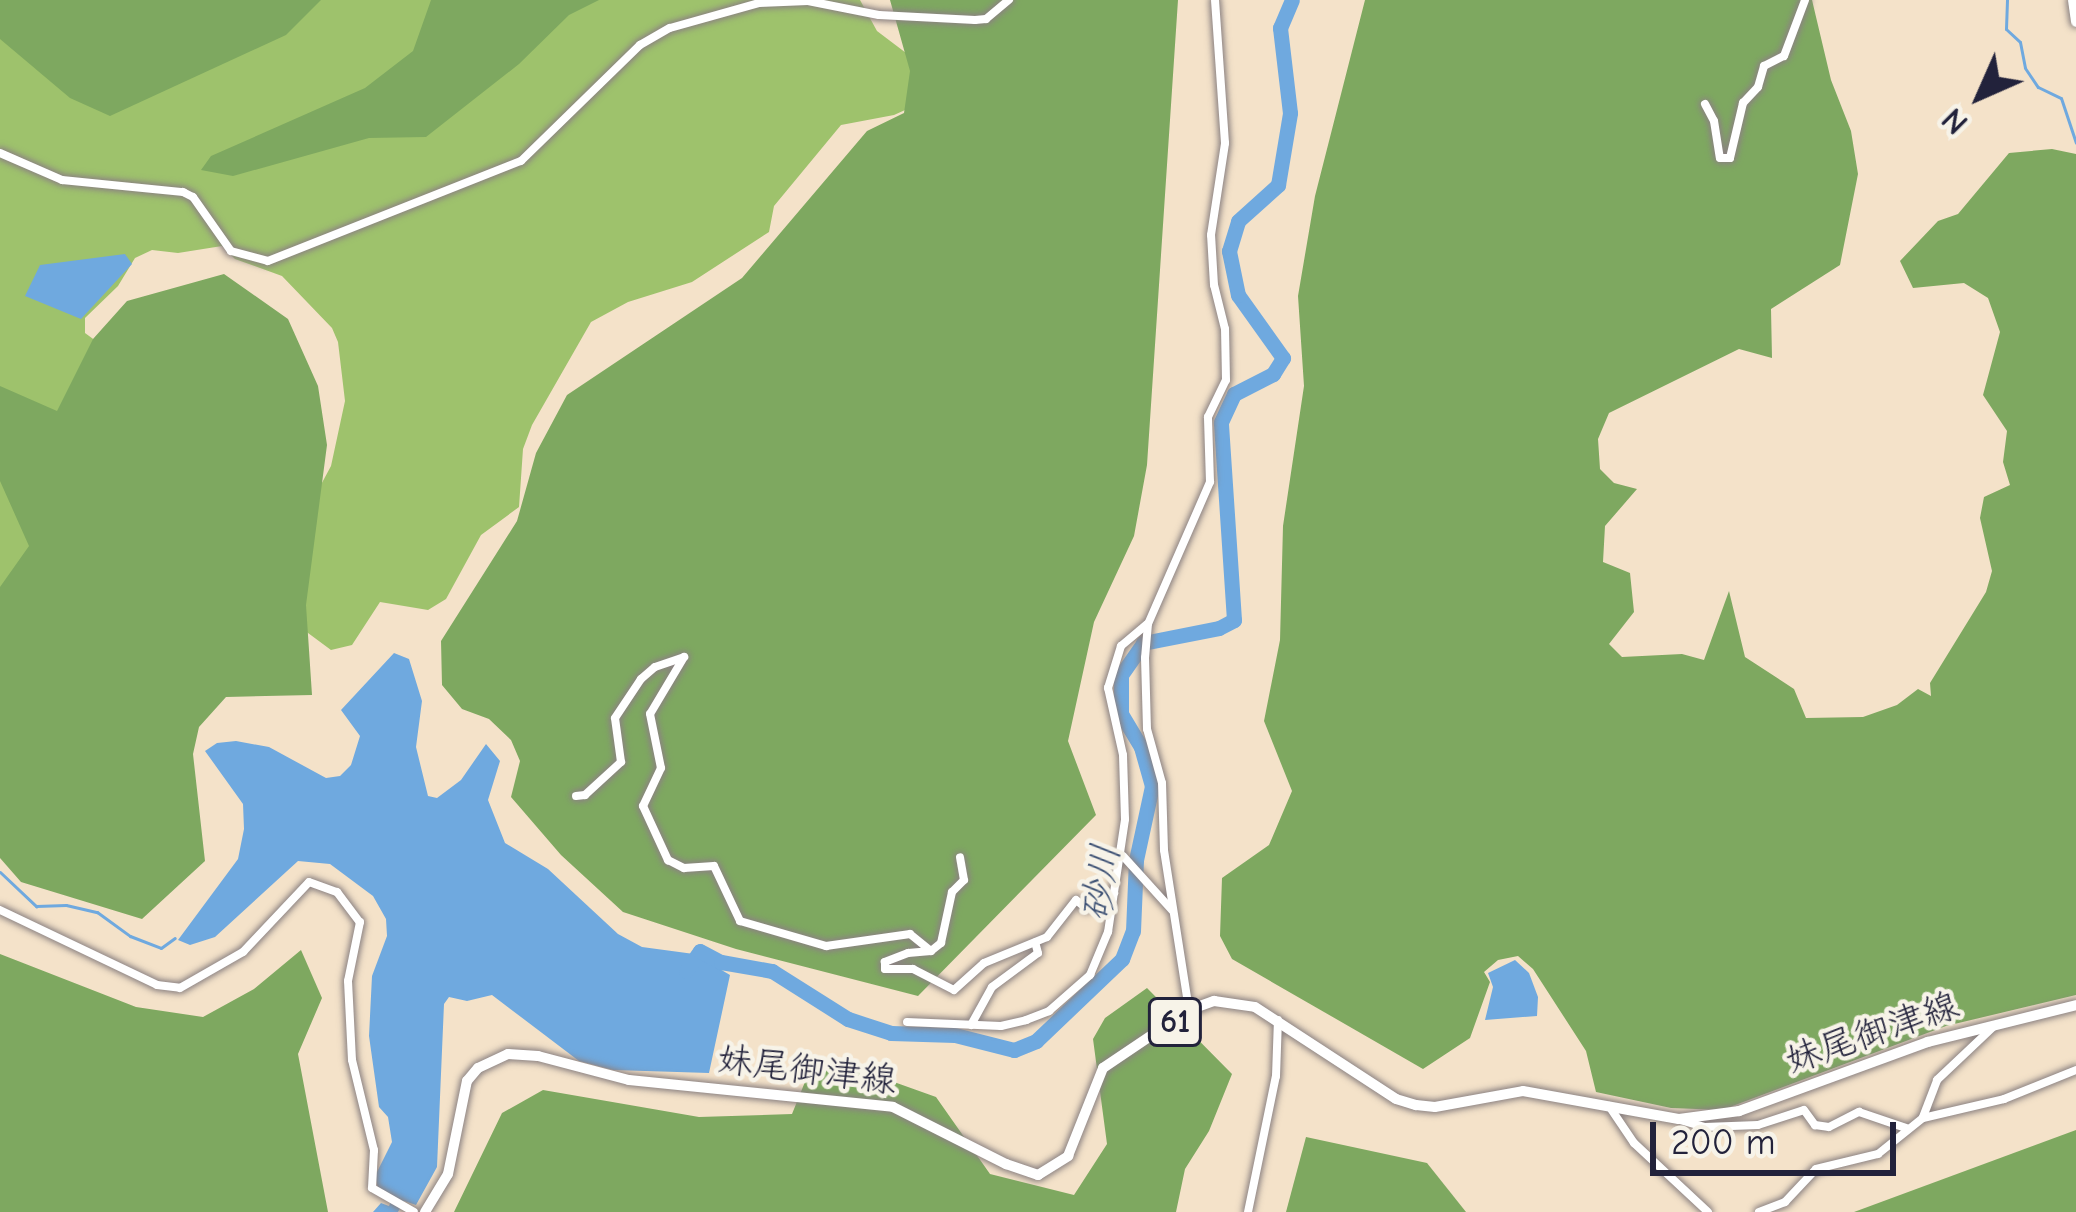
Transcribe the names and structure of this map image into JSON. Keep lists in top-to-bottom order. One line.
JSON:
{"streets":{"main road":["61","妹尾御津線"]},"water":["砂川"],"scale_bar":"200 m","north":"bottom left"}
